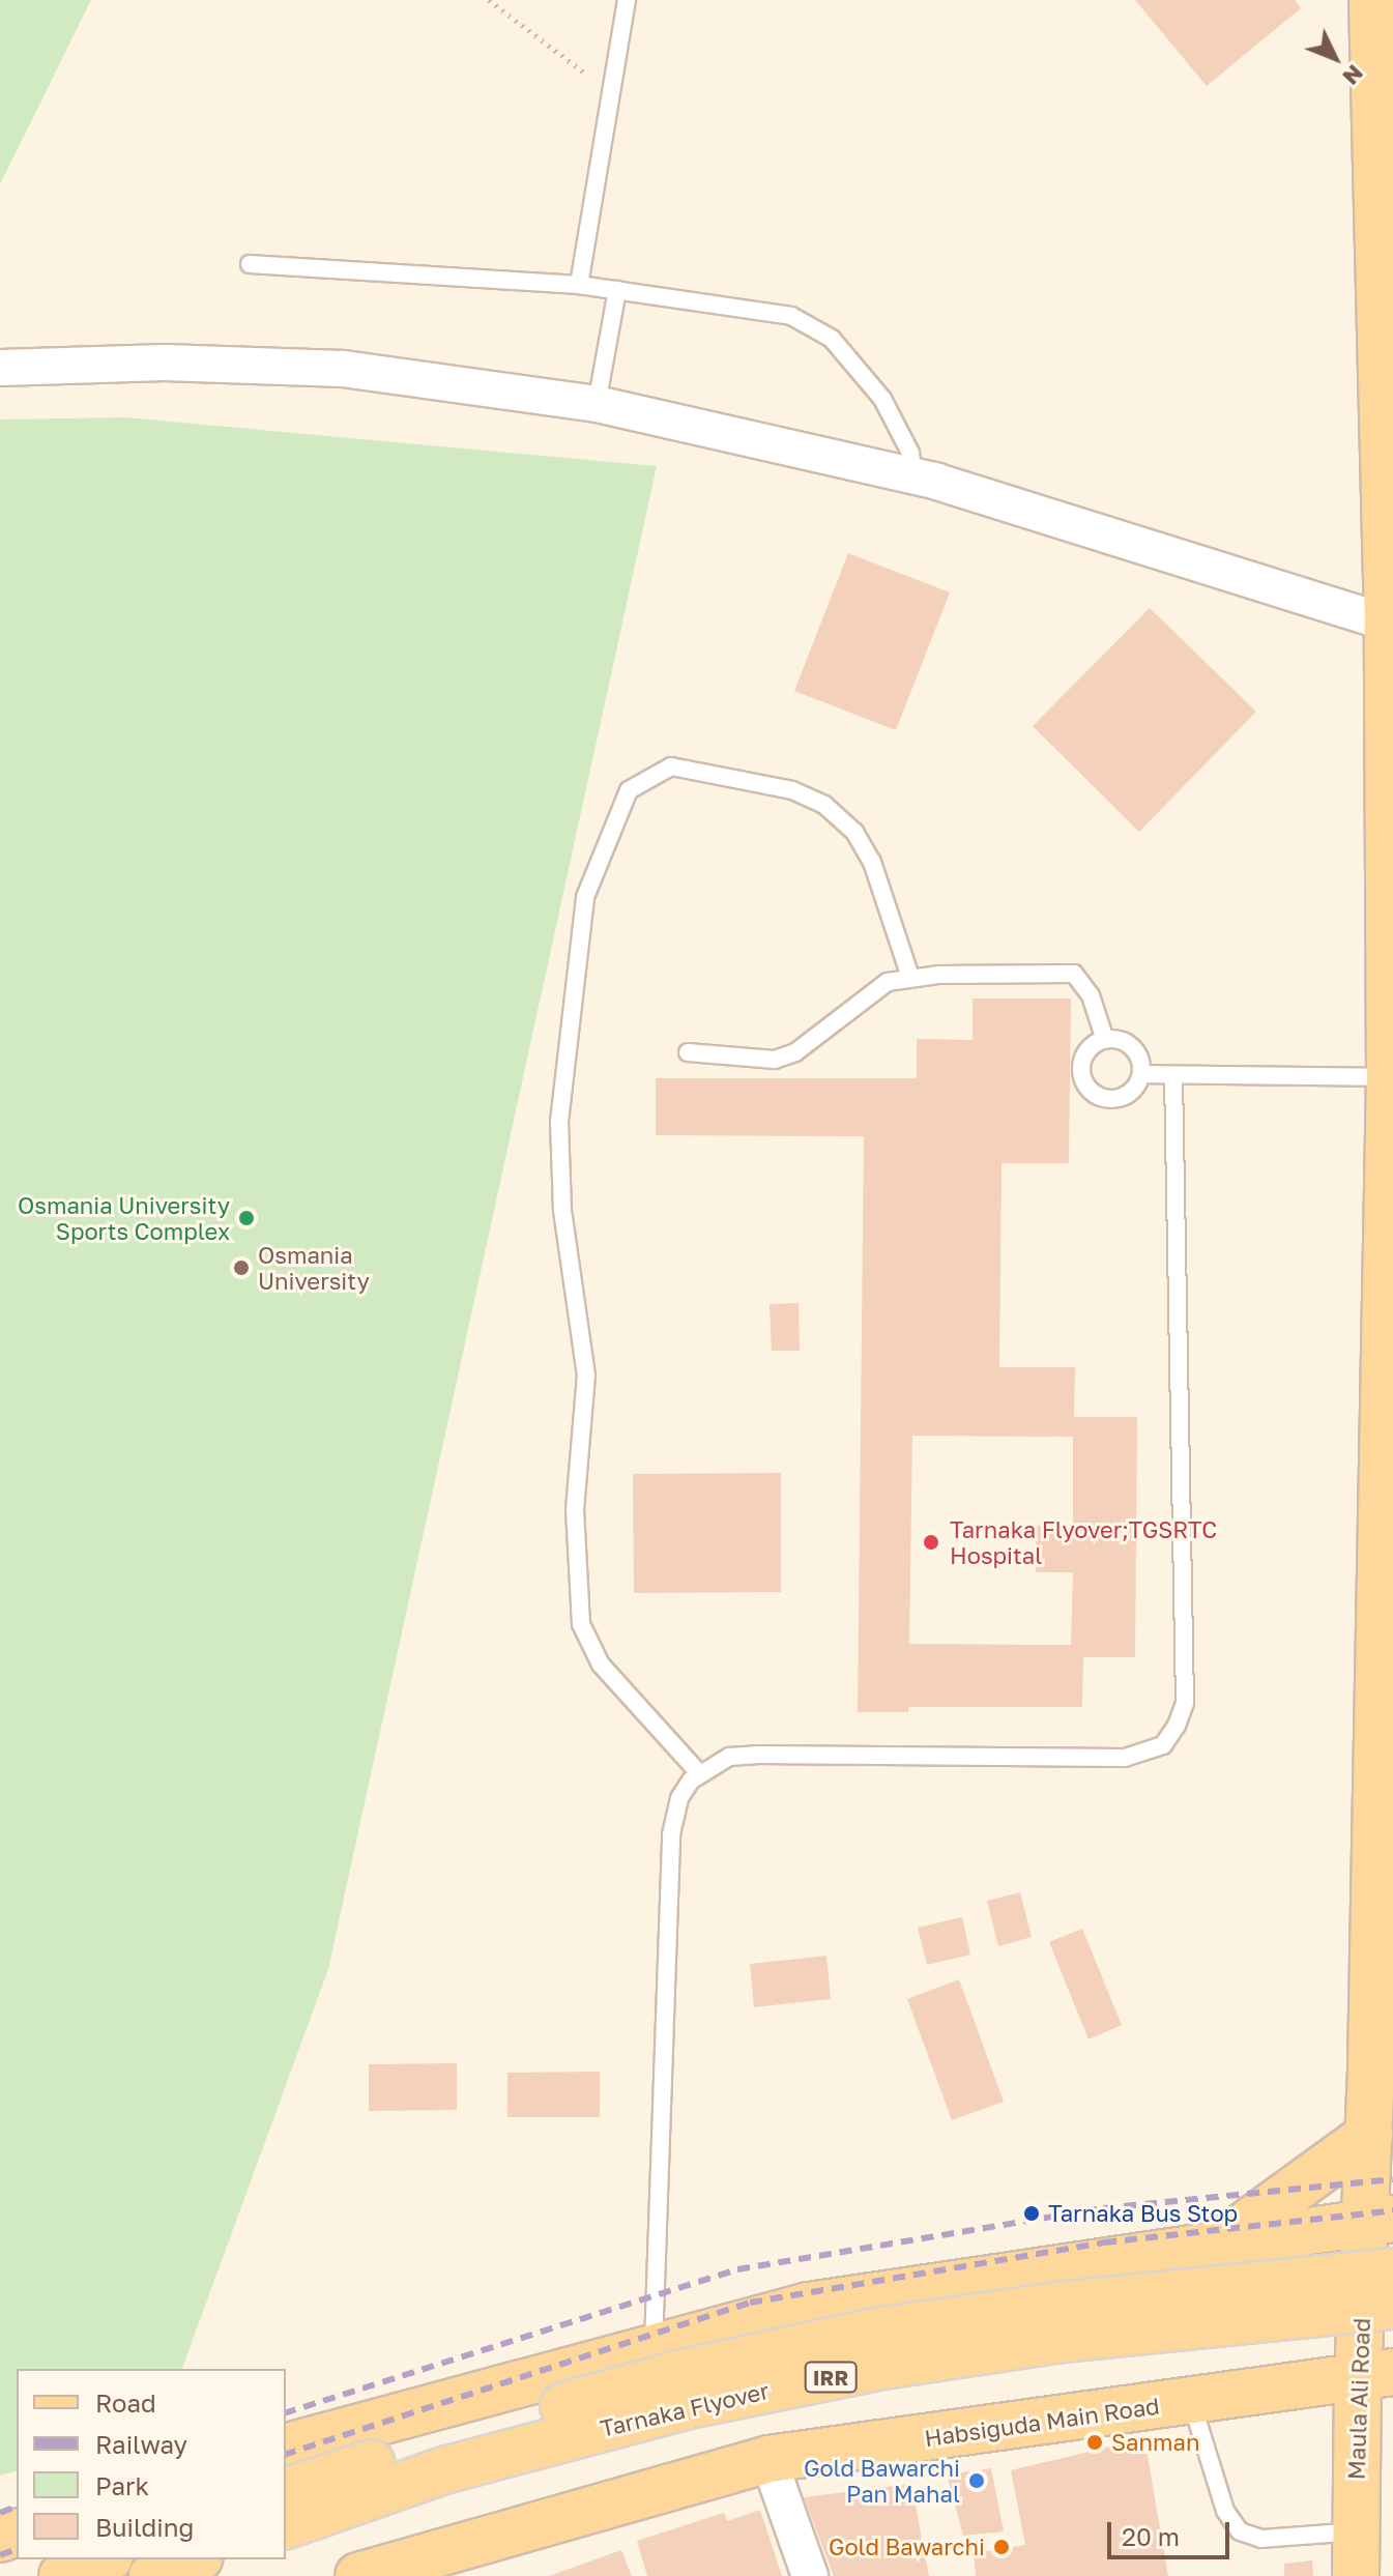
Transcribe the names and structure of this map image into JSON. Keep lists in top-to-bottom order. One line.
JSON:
{"streets":{"main road":["IRR","Maula Ali Road","Tarnaka Flyover","Habsiguda Main Road"]},"crossings":[["Maula Ali Road","Habsiguda Main Road"]],"places":["Osmania University Sports Complex","Osmania University","Tarnaka Flyover;TGSRTC Hospital","Tarnaka Bus Stop","Sanman","Gold Bawarchi Pan Mahal","Gold Bawarchi"],"legend":["Road","Railway","Park","Building"],"scale_bar":"20 m","north":"bottom right"}
